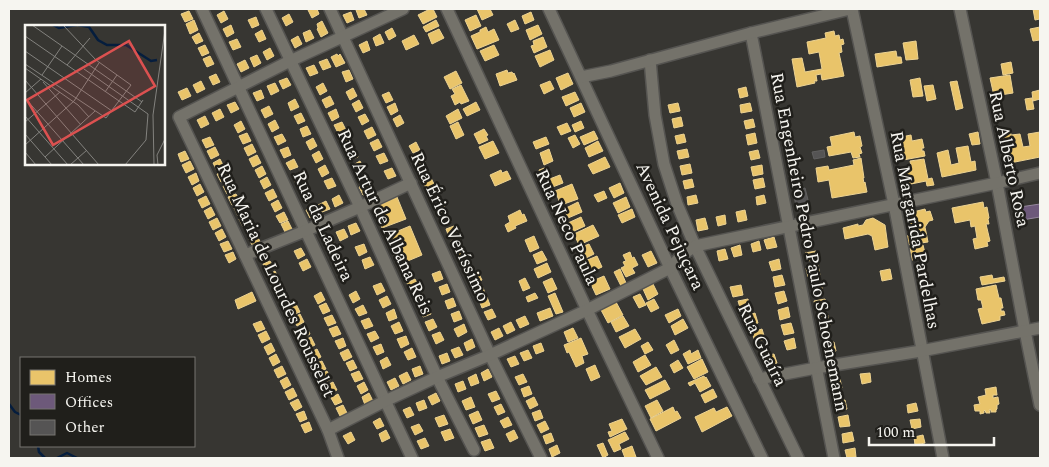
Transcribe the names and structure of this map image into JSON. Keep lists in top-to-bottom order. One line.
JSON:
{"streets":{"street":["Rua Alberto Rosa","Rua Artur de Albana Reis","Rua da Ladeira","Avenida Pejuçara","Rua Érico Veríssimo","Rua Neco Paula","Rua Margarida Pardelhas","Rua Engenheiro Pedro Paulo Schoenemann","Rua Maria de Lourdes Rousselet","Rua Guaíra"]},"crossings":[["Rua da Ladeira","Rua Maria de Lourdes Rousselet"]],"legend":["Homes","Offices","Other"],"scale_bar":"100 m"}
